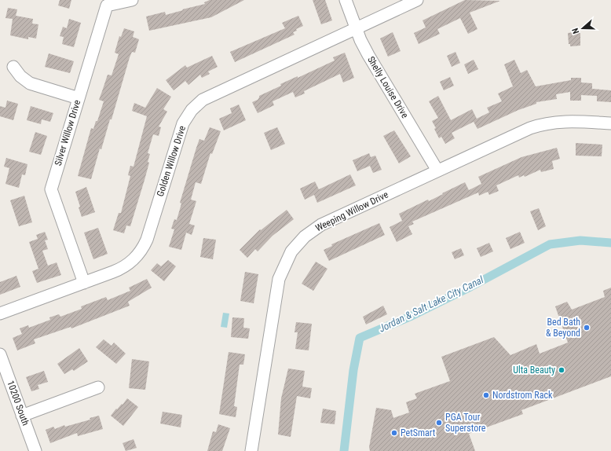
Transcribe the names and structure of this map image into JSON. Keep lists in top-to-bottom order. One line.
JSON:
{"streets":{"street":["Shelly Louise Drive","Silver Willow Drive","Golden Willow Drive","Weeping Willow Drive","10200 South"]},"crossings":[["Shelly Louise Drive","Golden Willow Drive"],["Shelly Louise Drive","Weeping Willow Drive"],["Silver Willow Drive","Golden Willow Drive"]],"water":["Jordan & Salt Lake City Canal"],"places":["Bed Bath & Beyond","Ulta Beauty","Nordstrom Rack","PGA Tour Superstore","PetSmart"],"north":"left"}
